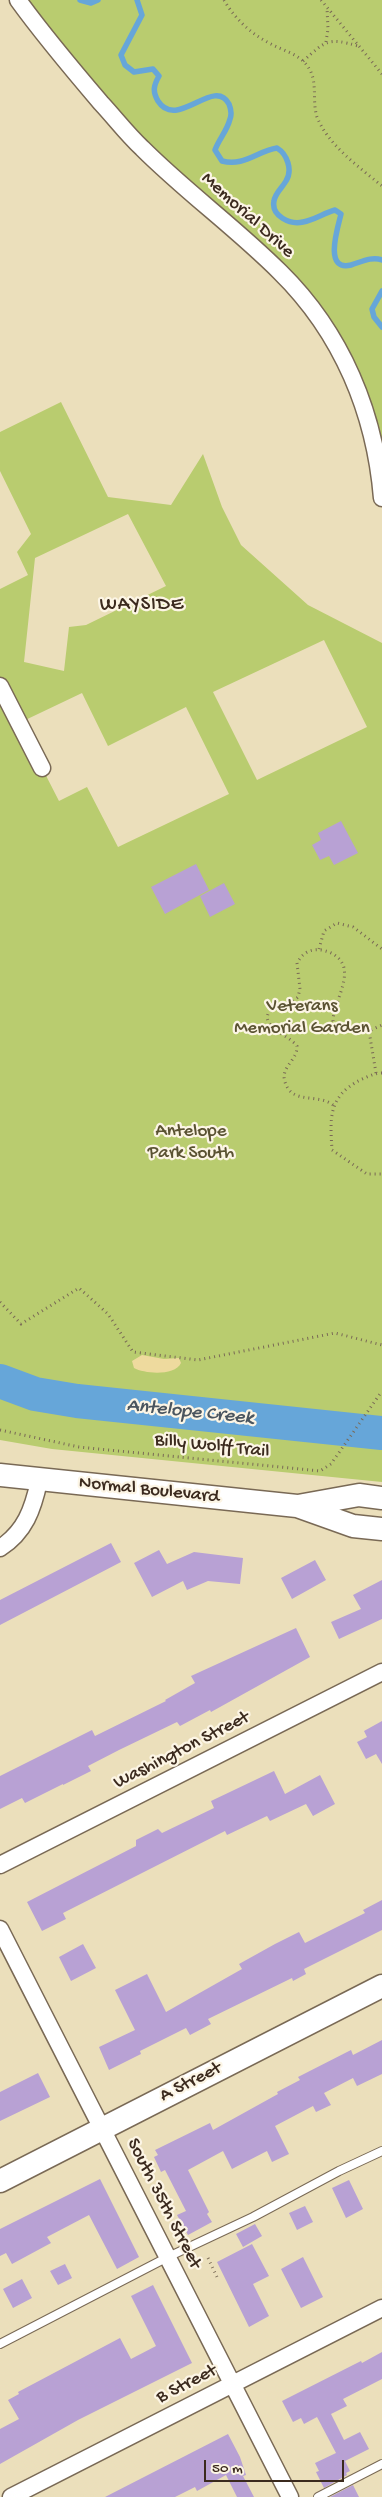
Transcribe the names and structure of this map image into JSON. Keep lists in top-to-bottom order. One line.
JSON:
{"streets":{"main road":["Normal Boulevard","A Street"],"street":["Memorial Drive","Washington Street","South 35th Street","B Street"],"path":["Billy Wolff Trail"]},"crossings":[["A Street","South 35th Street"],["South 35th Street","B Street"]],"districts":["WAYSIDE"],"water":["Antelope Creek"],"parks":["Veterans Memorial Garden","Antelope Park South"],"scale_bar":"50 m"}
